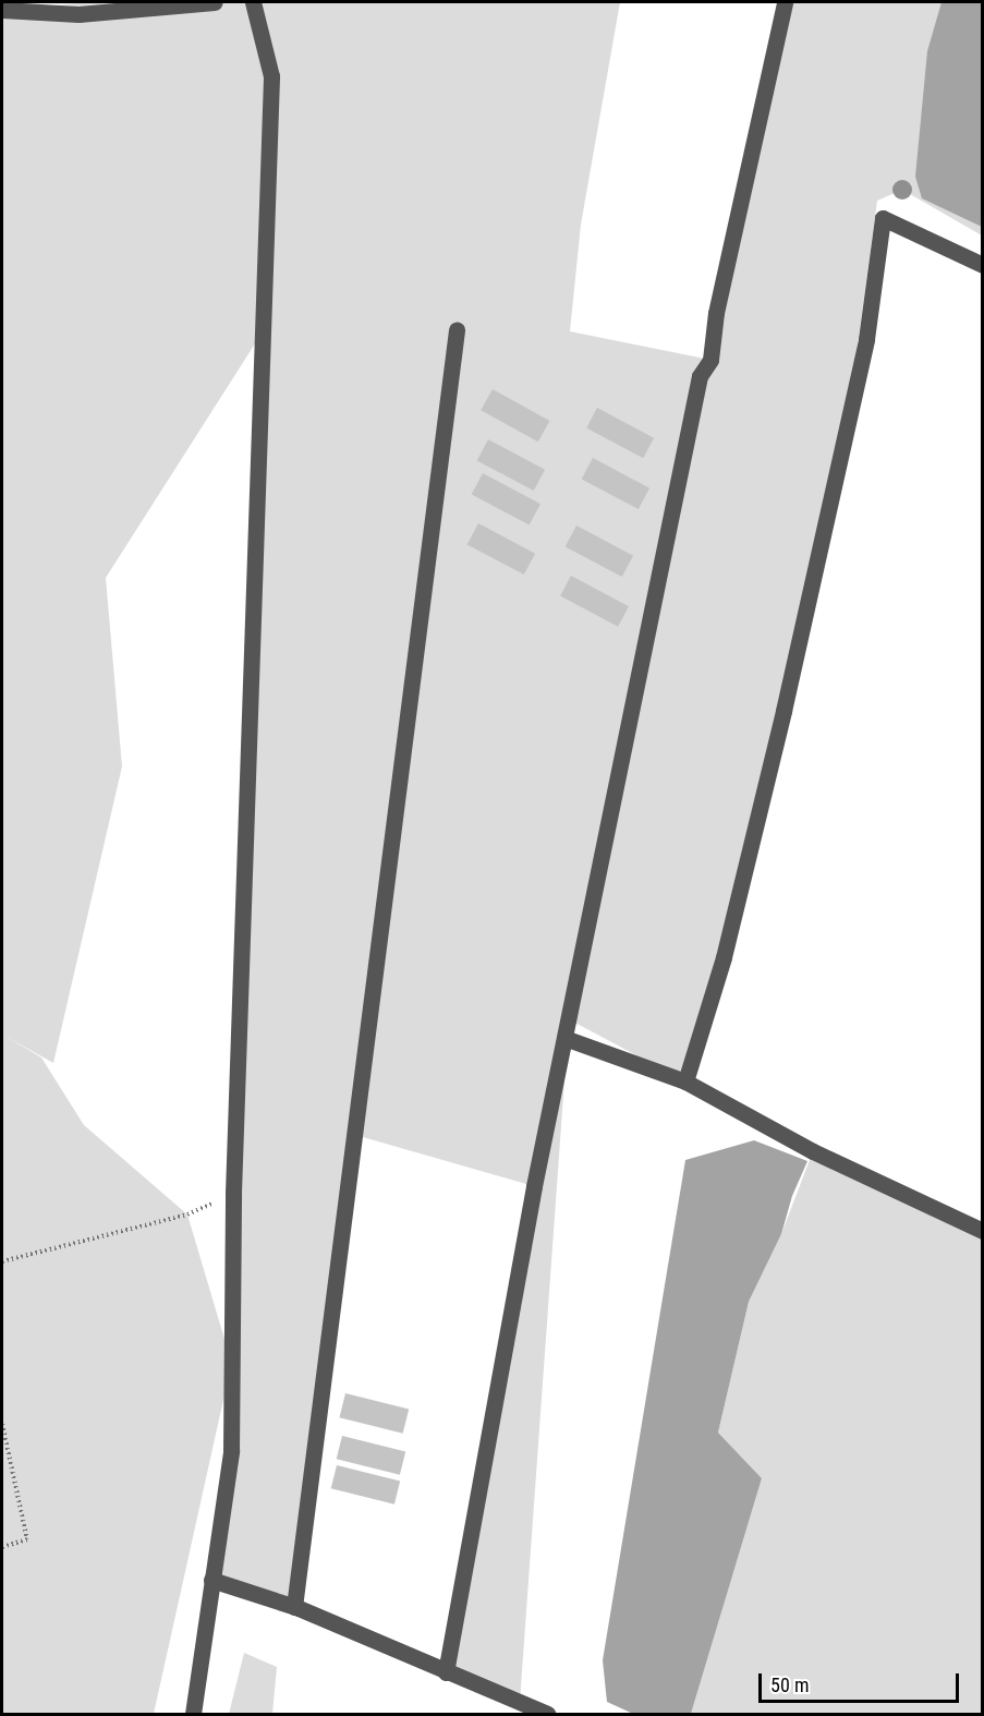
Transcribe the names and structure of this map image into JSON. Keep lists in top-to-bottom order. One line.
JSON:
{"scale_bar":"50 m"}
